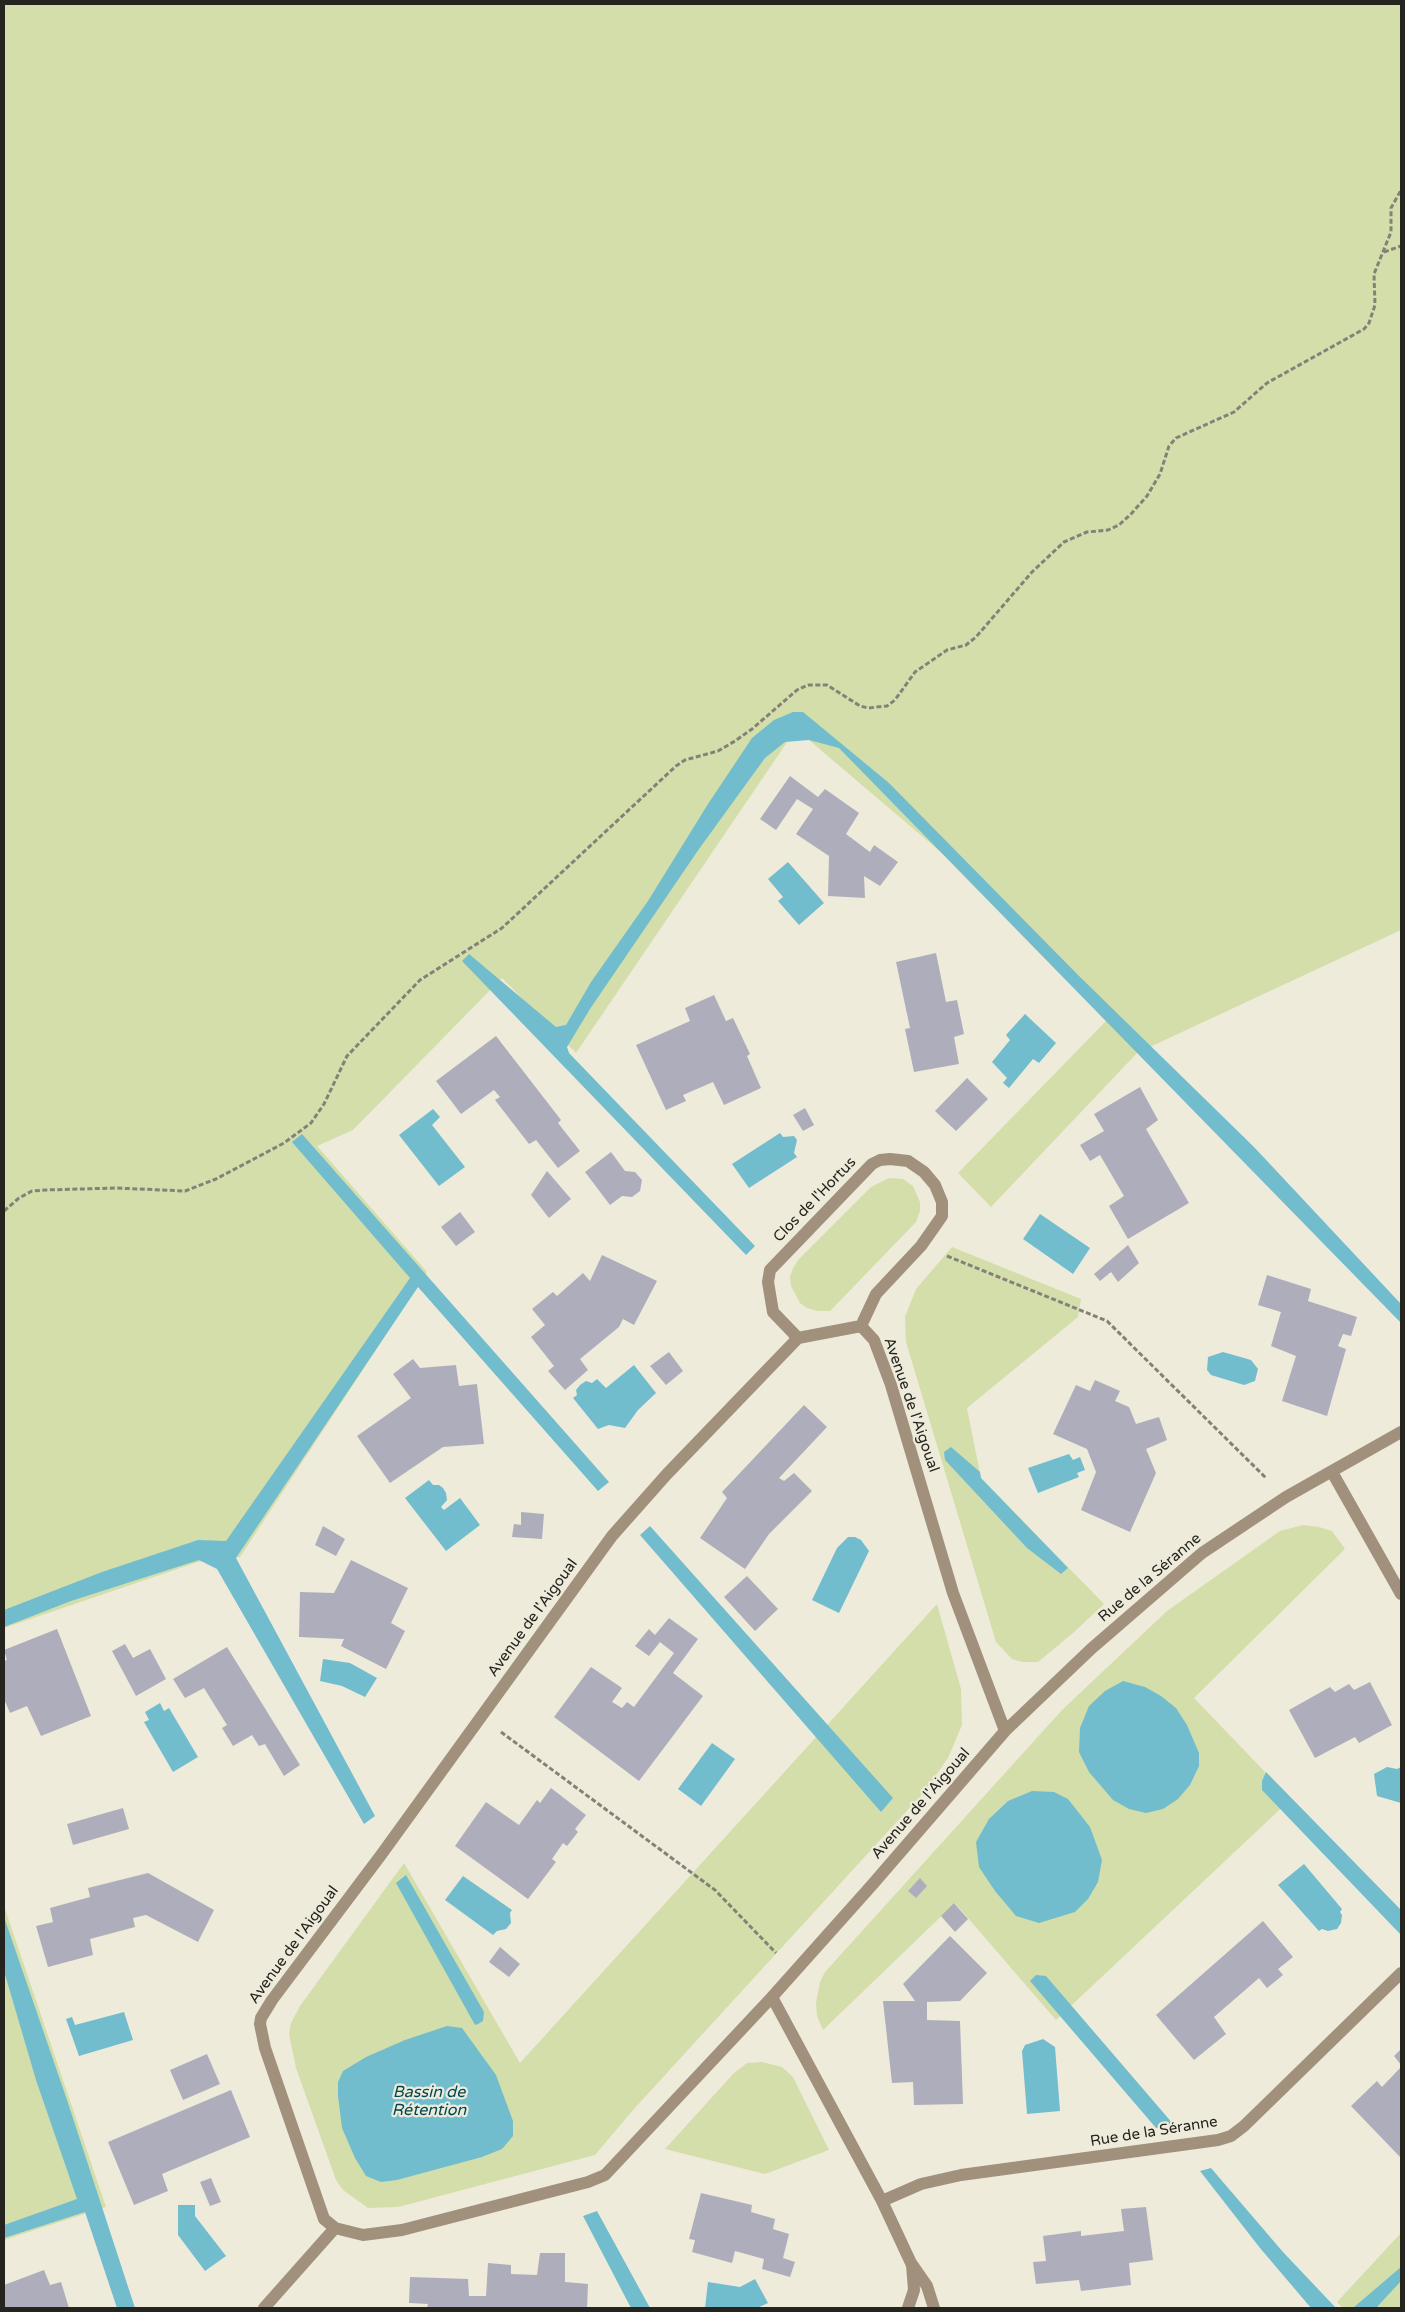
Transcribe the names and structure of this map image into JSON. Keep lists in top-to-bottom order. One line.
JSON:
{"streets":{"street":["Clos de l'Hortus","Avenue de l'Aigoual","Rue de la Séranne"]},"crossings":[["Clos de l'Hortus","Avenue de l'Aigoual"],["Avenue de l'Aigoual","Rue de la Séranne"]],"water":["Bassin de Rétention"]}
